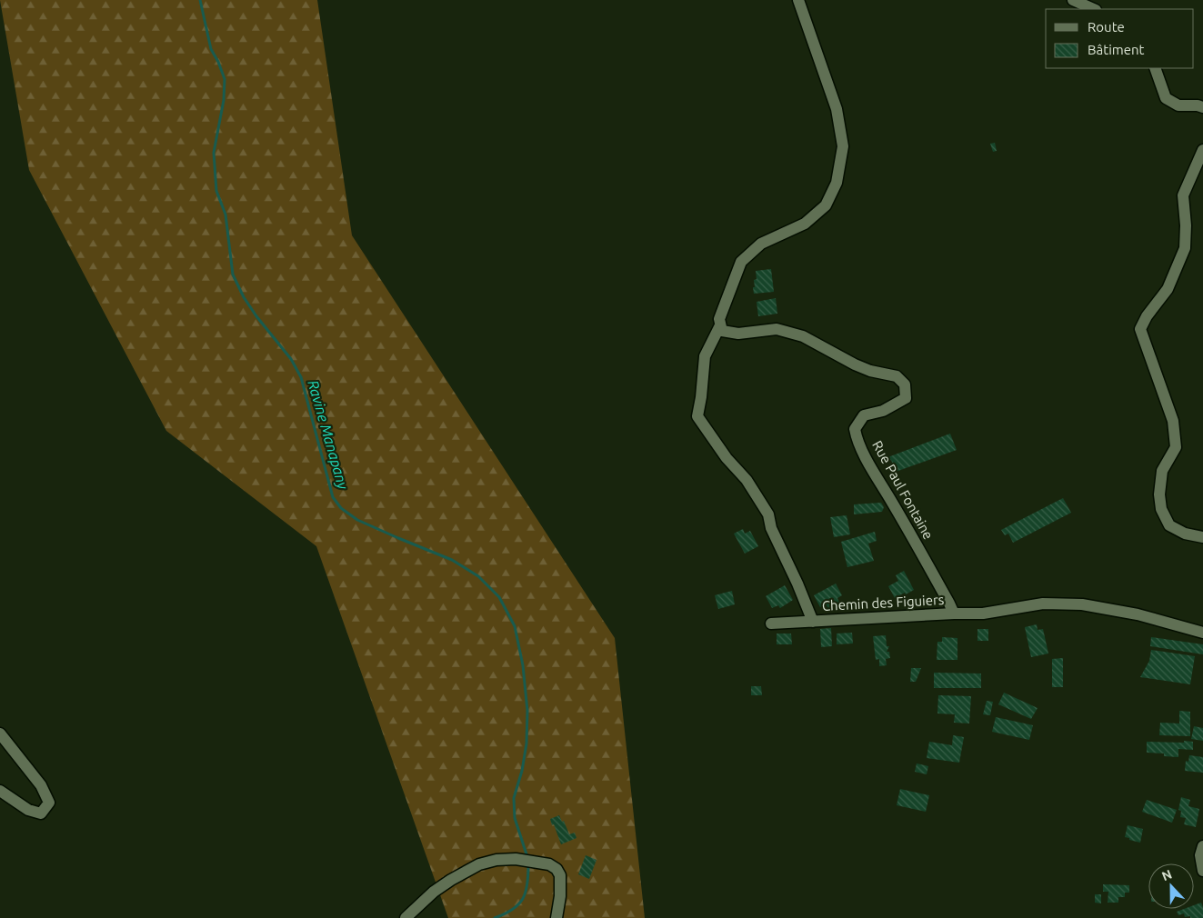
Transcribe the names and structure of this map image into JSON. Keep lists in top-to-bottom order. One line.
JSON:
{"streets":{"street":["Rue Paul Fontaine","Chemin des Figuiers"]},"crossings":[["Rue Paul Fontaine","Chemin des Figuiers"]],"water":["Ravine Manapany"],"legend":["Route","Bâtiment"],"north":"top"}
